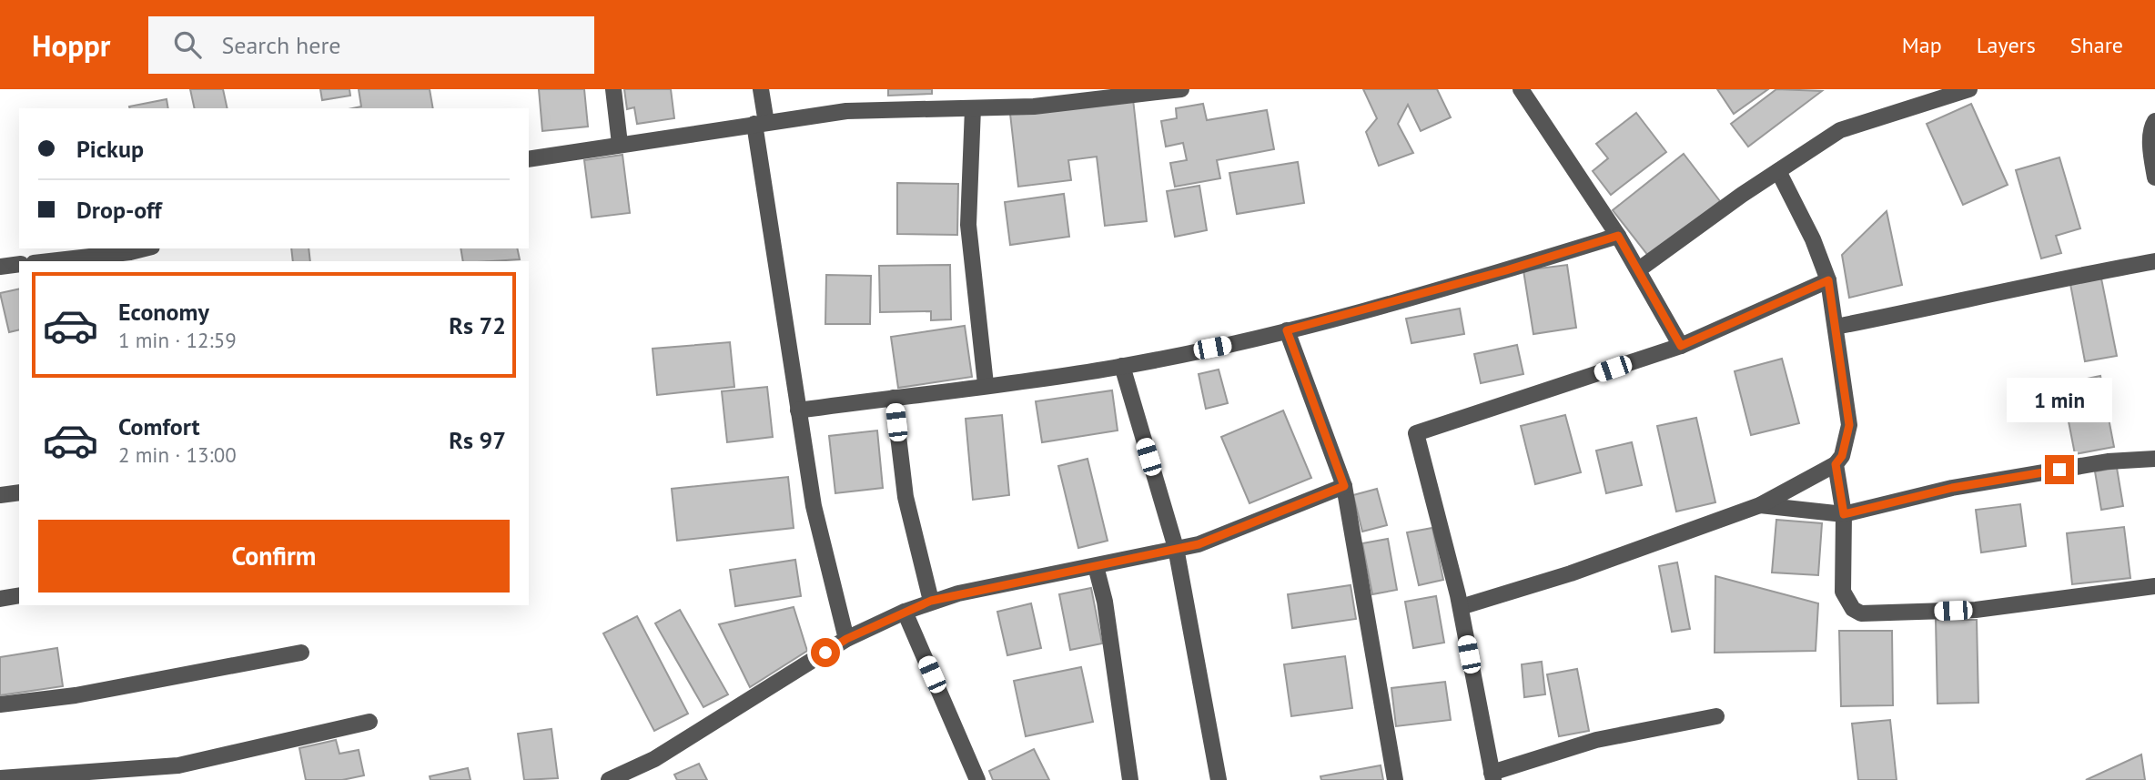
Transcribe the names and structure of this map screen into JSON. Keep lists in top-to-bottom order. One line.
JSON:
{"page":{"header":"Hoppr","search":"Search here","nav":["Map","Layers","Share"],"banner":["Pickup","Drop-off"],"list":[{"name":"Economy","note":"1 min · 12:59","value":"Rs 72"},{"name":"Comfort","note":"2 min · 13:00","value":"Rs 97"}],"bubble":"1 min","buttons":"Confirm"}}
